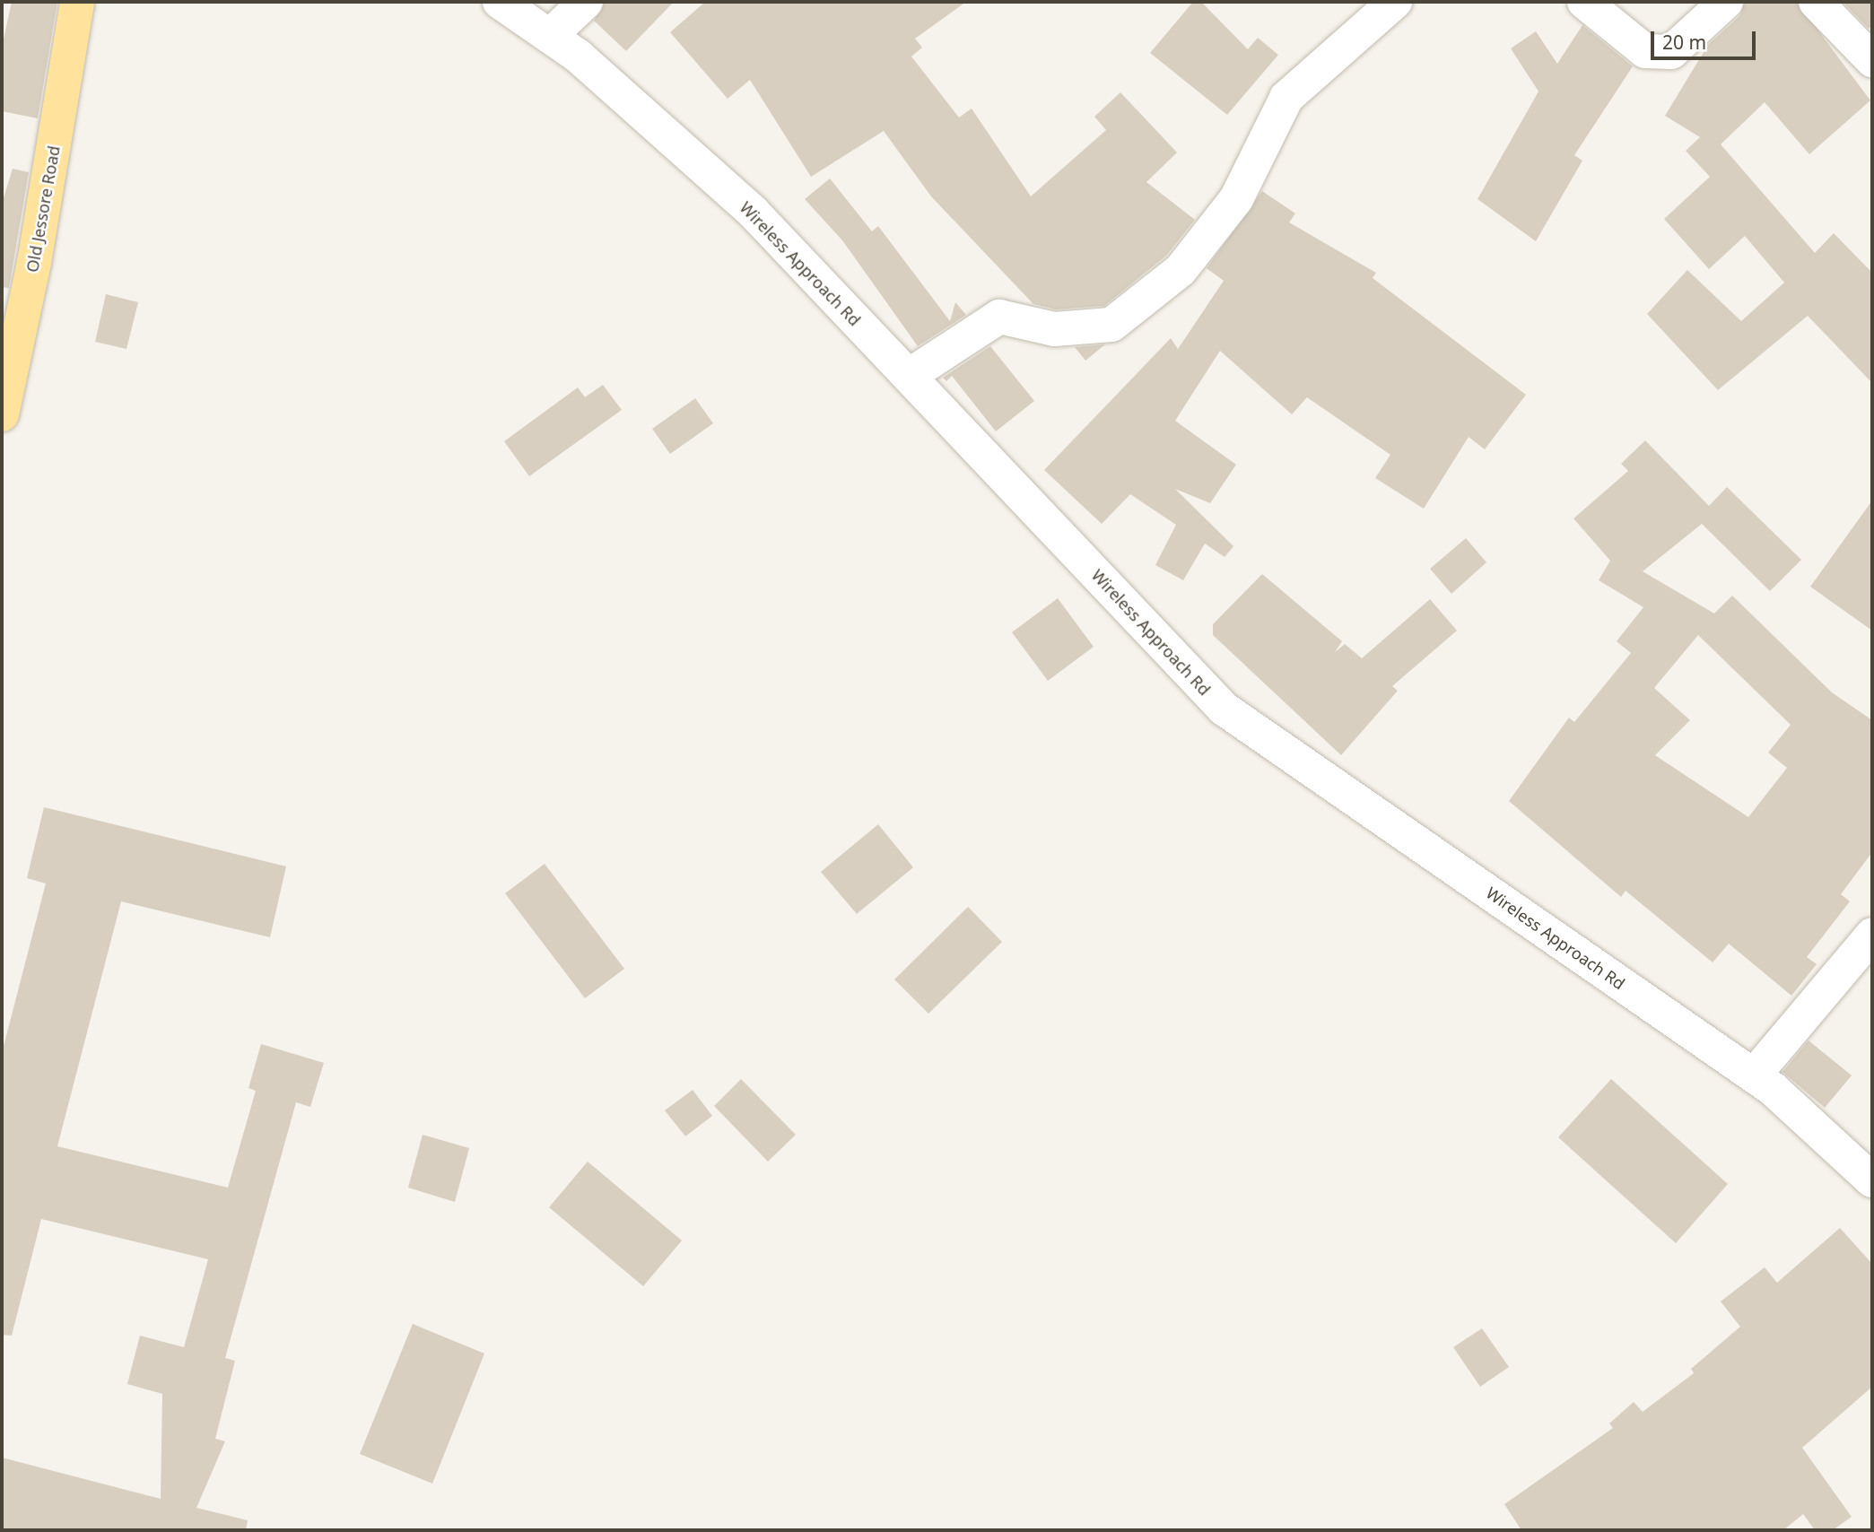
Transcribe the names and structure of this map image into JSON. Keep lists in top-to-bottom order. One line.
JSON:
{"streets":{"main road":["Old Jessore Road"],"street":["Wireless Approach Rd"]},"scale_bar":"20 m"}
